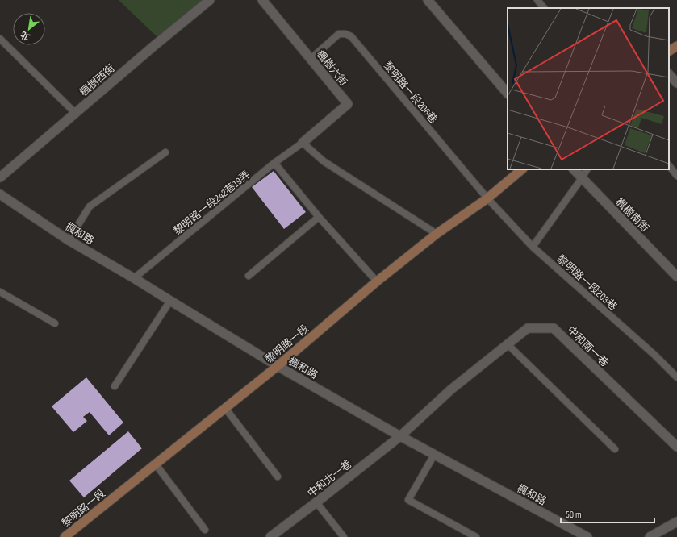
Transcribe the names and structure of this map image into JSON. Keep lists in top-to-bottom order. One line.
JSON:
{"streets":{"main road":["黎明路一段"],"street":["楓樹六街","楓樹西街","楓樹南街","楓和路","中和南一巷","中和北一巷"],"lane":["黎明路一段206巷","黎明路一段242巷19弄","黎明路一段203巷"]},"crossings":[["楓樹六街","黎明路一段206巷"],["楓樹六街","黎明路一段242巷19弄"],["黎明路一段206巷","黎明路一段203巷"],["黎明路一段206巷","黎明路一段"],["黎明路一段242巷19弄","楓和路"],["楓和路","黎明路一段"],["楓和路","中和南一巷"],["楓和路","中和北一巷"],["黎明路一段203巷","黎明路一段"],["中和南一巷","中和北一巷"]],"scale_bar":"50 m","north":"bottom left"}
